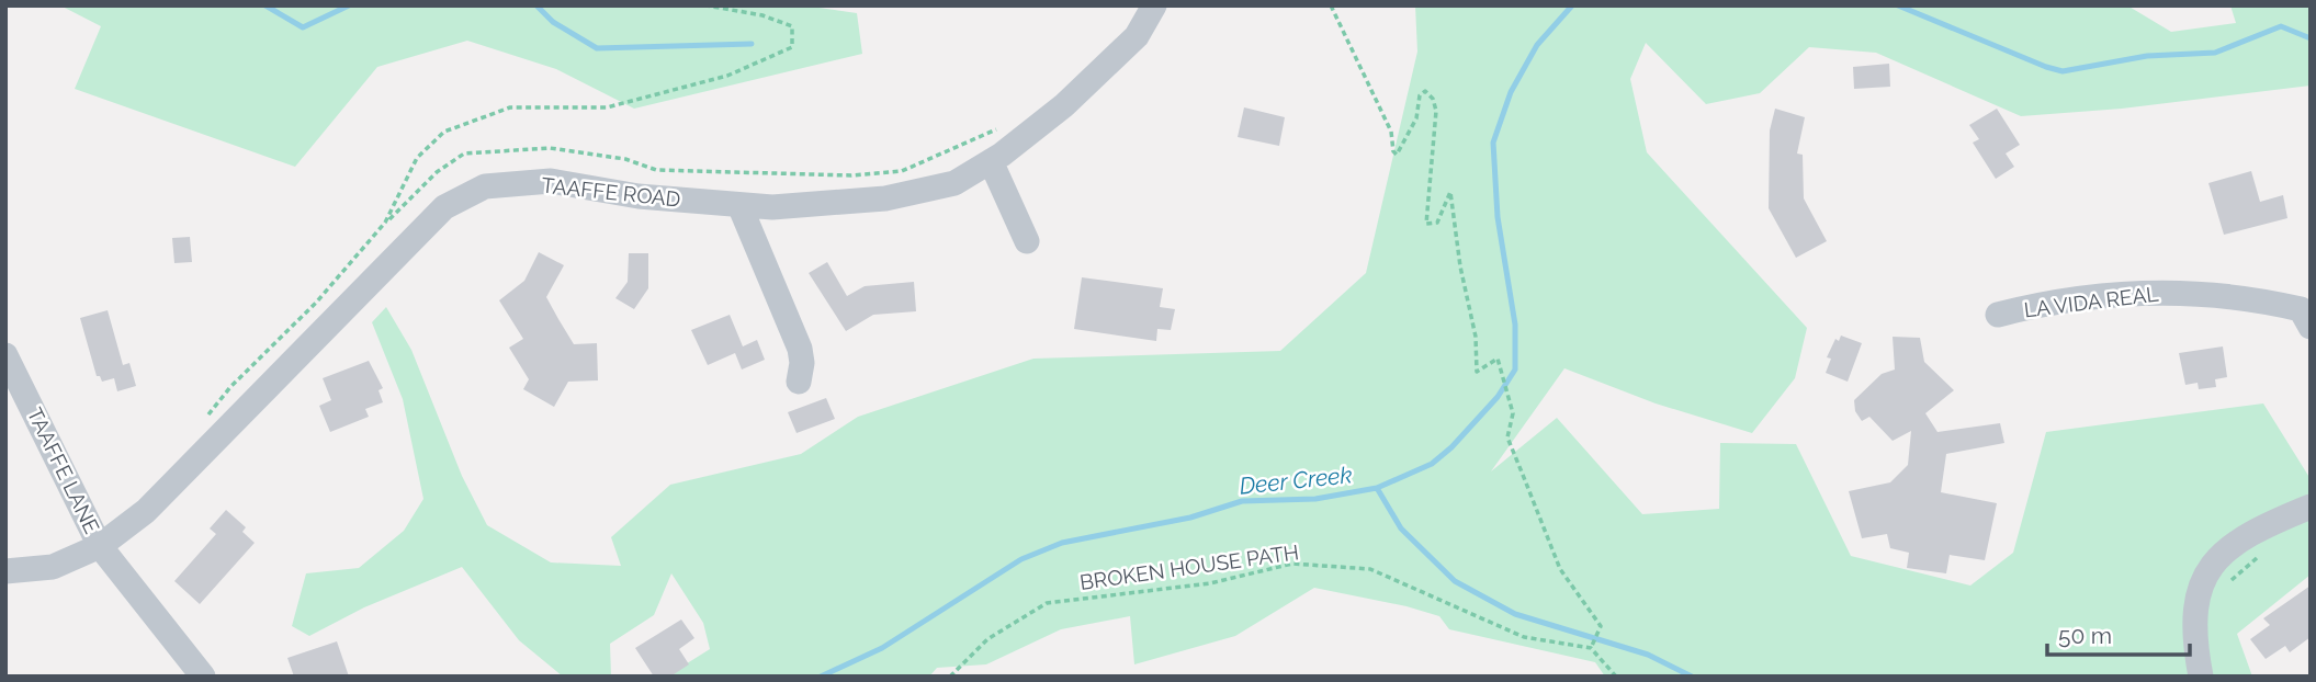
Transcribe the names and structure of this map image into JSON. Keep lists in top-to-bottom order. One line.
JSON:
{"streets":{"street":["TAAFFE ROAD","LA VIDA REAL","TAAFFE LANE"],"path":["BROKEN HOUSE PATH"]},"crossings":[["TAAFFE ROAD","TAAFFE LANE"]],"water":["Deer Creek"],"scale_bar":"50 m"}
